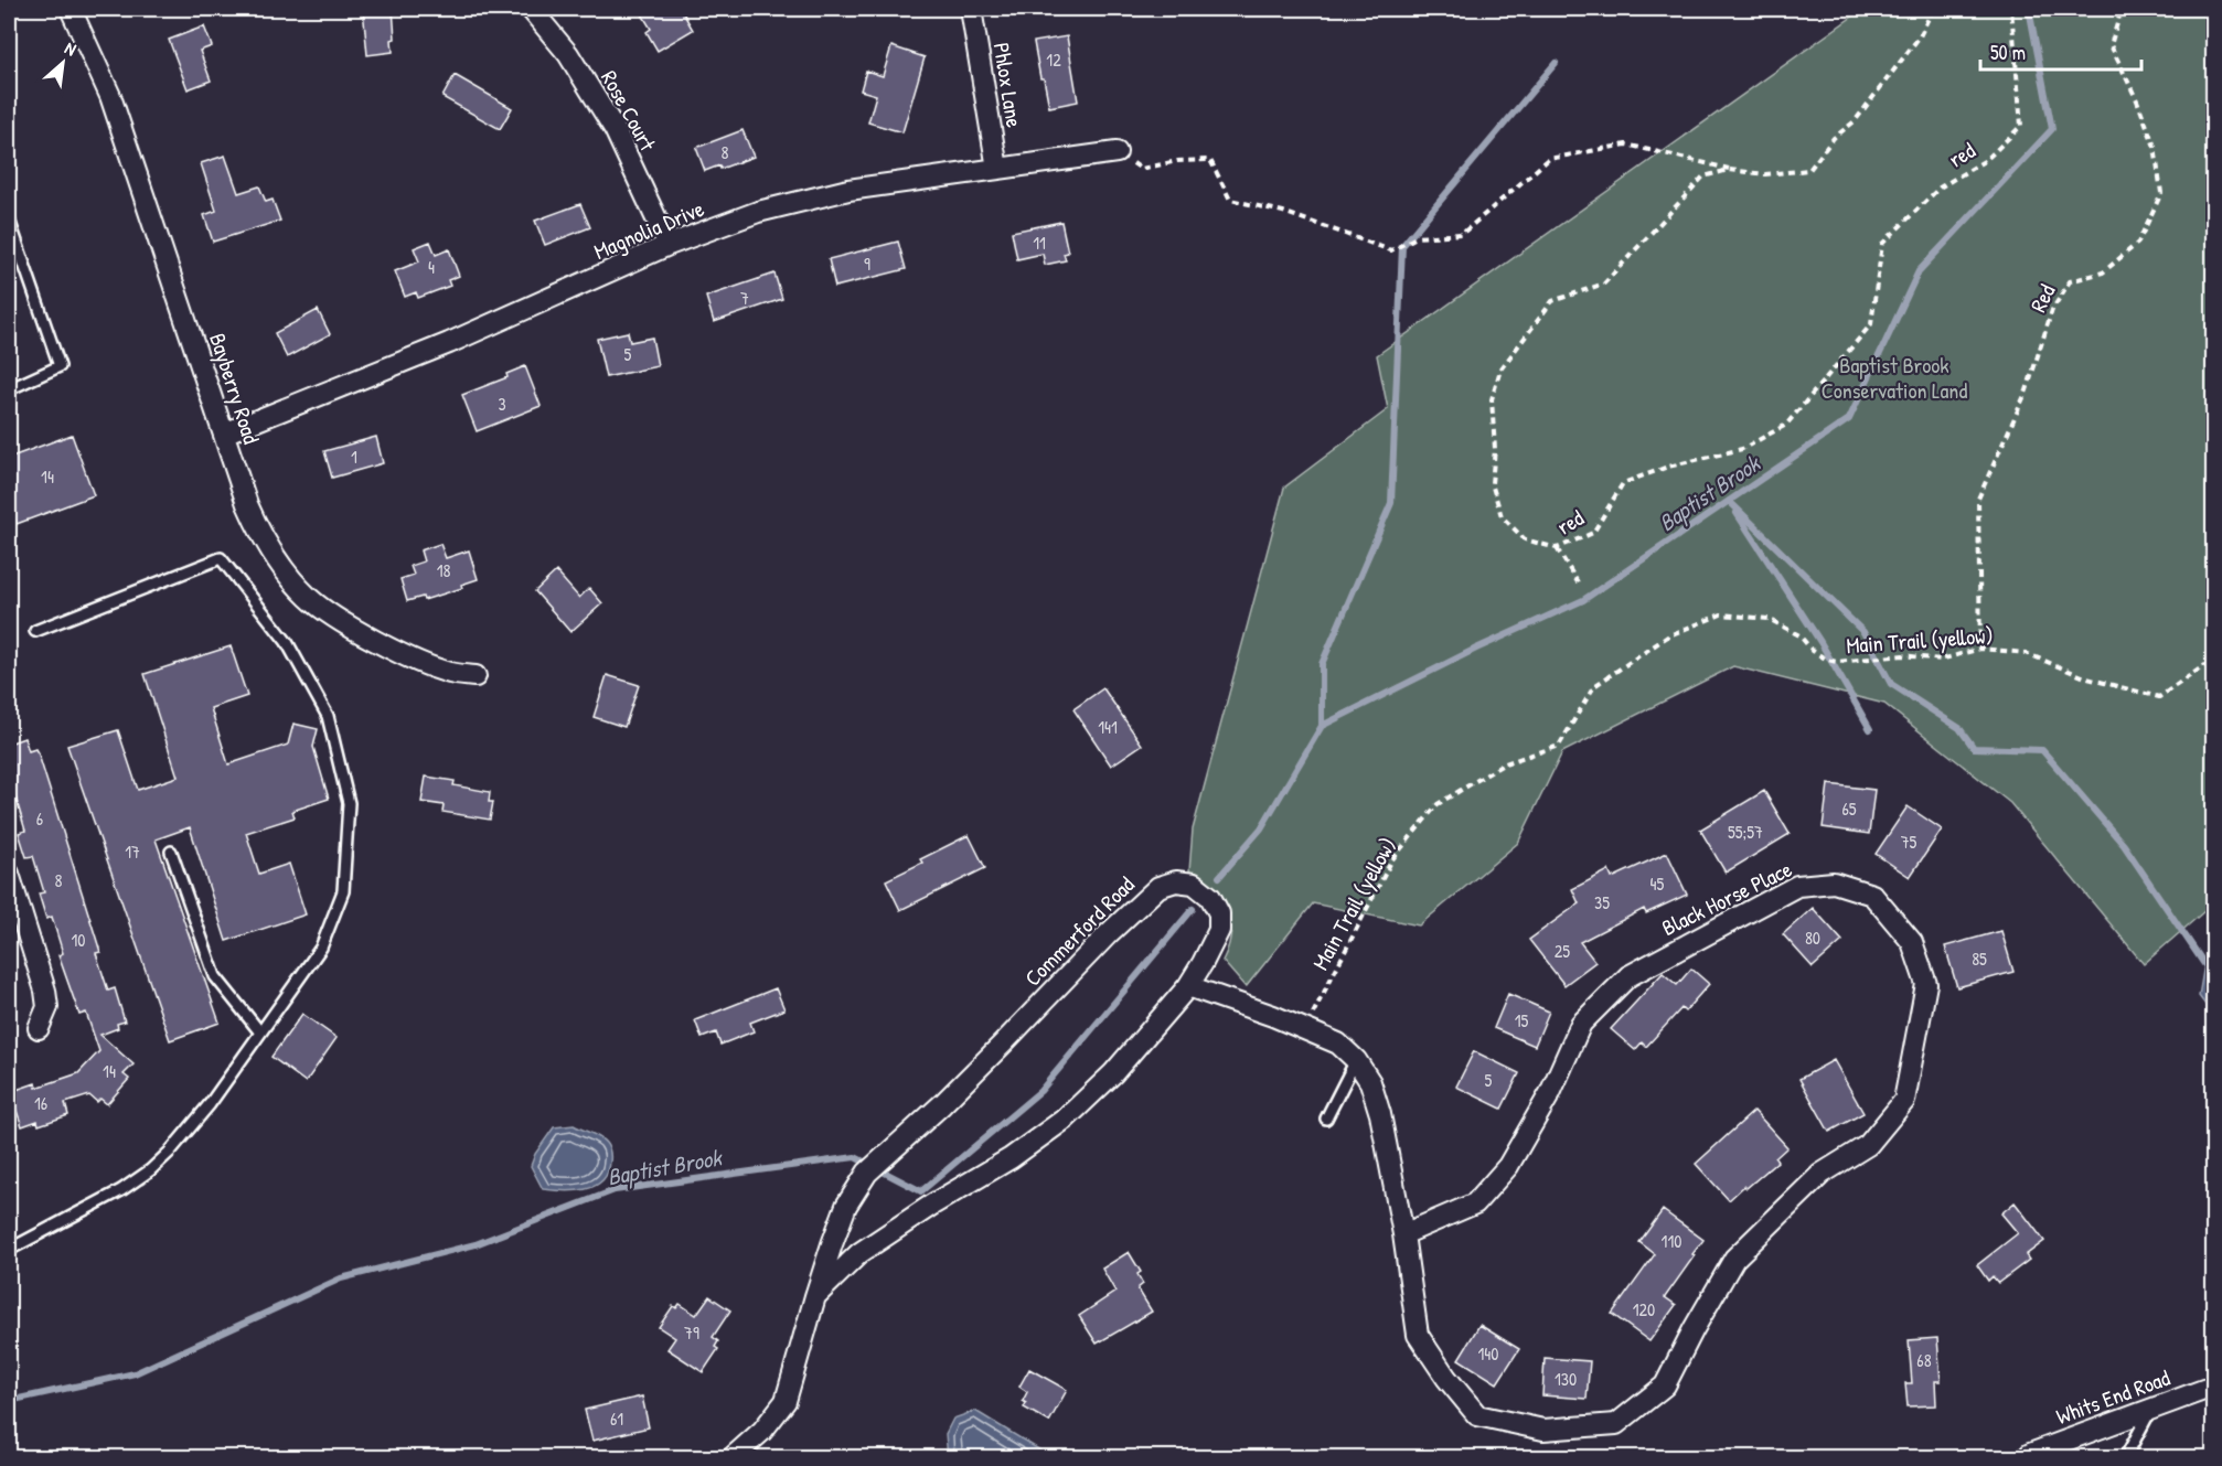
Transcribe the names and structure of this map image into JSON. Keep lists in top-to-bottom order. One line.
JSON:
{"streets":{"street":["Phlox Lane","Rose Court","Magnolia Drive","Bayberry Road","Black Horse Place","Commerford Road","Whits End Road"],"path":["red","Red","Main Trail (yellow)"]},"crossings":[["Phlox Lane","Magnolia Drive"],["Rose Court","Magnolia Drive"],["Magnolia Drive","Bayberry Road"],["Red","Main Trail (yellow)"],["Main Trail (yellow)","Black Horse Place"],["Black Horse Place","Commerford Road"]],"water":["Baptist Brook"],"parks":["Baptist Brook Conservation Land"],"house_numbers":["12","8","11","9","4","7","5","3","1","14","18","141","65","6","55;57","75","17","8","45","35","80","10","25","85","15","14","5","16","110","120","79","140","68","130","61"],"scale_bar":"50 m","north":"top right"}
